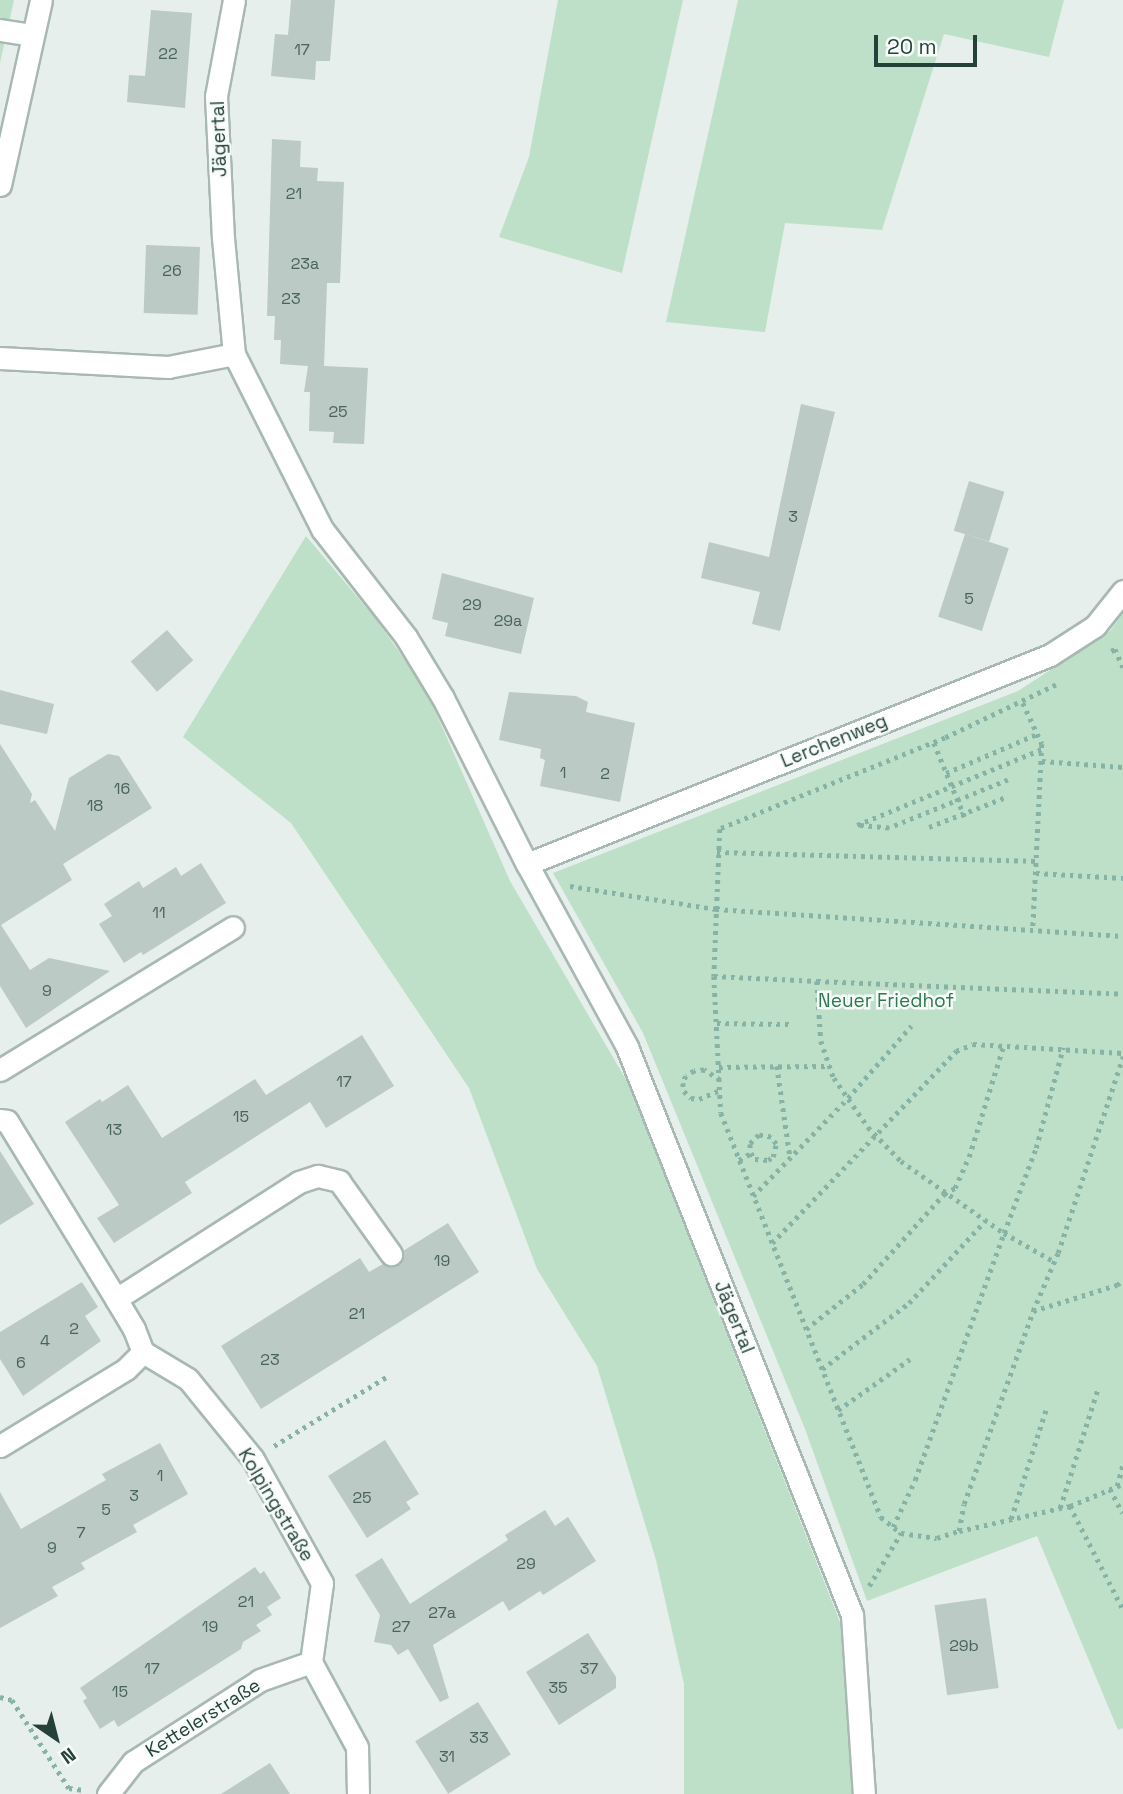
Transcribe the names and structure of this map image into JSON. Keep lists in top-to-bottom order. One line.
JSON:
{"streets":{"street":["Jägertal","Lerchenweg","Kolpingstraße","Kettelerstraße"]},"crossings":[["Jägertal","Lerchenweg"],["Kolpingstraße","Kettelerstraße"]],"parks":["Neuer Friedhof"],"house_numbers":["17","22","21","23a","26","23","25","3","5","29","29a","1","2","16","18","11","9","17","15","13","19","21","2","4","23","6","1","3","25","5","7","9","29","21","27a","19","27","29b","17","37","35","15","33","31"],"scale_bar":"20 m","north":"bottom right"}
